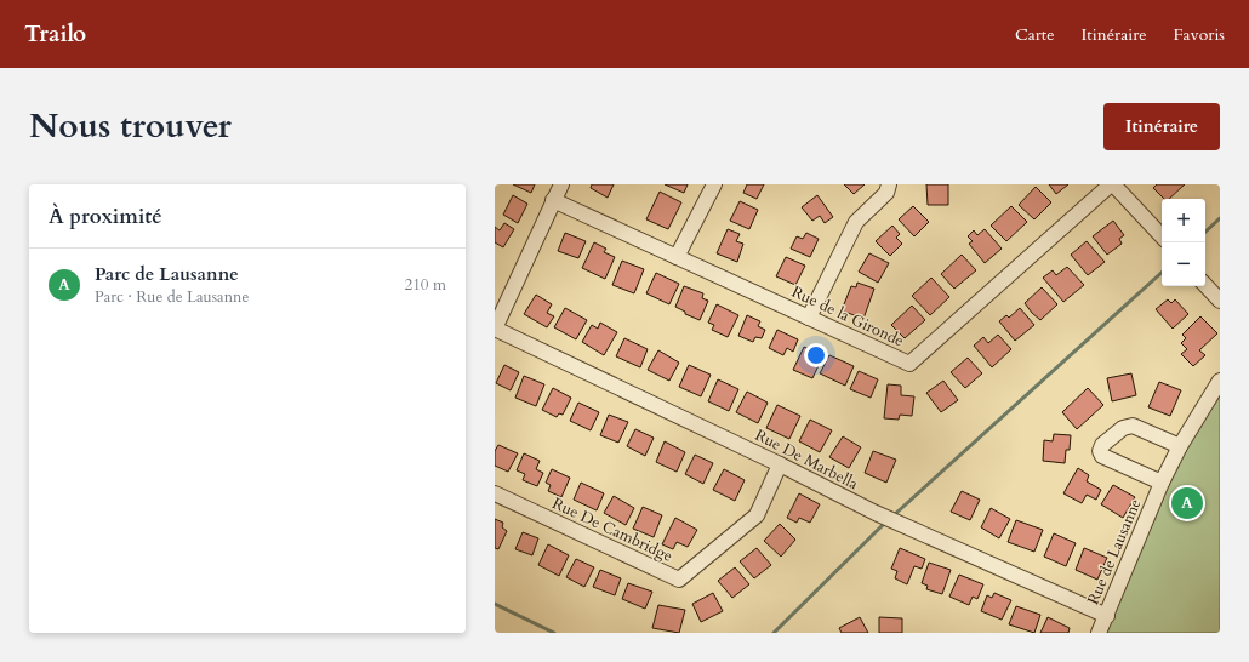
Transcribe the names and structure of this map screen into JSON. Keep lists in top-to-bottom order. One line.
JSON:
{"streets":{"street":["Rue de la Gironde","Rue De Marbella","Rue De Cambridge","Rue de Lausanne"]},"crossings":[["Rue De Marbella","Rue De Cambridge"],["Rue De Marbella","Rue de Lausanne"]],"page":{"header":"Trailo","nav":["Carte","Itinéraire","Favoris"],"title":"Nous trouver","buttons":"Itinéraire","heading":"À proximité","map_buttons":["+","−"],"list":[{"mark":"A","name":"Parc de Lausanne","note":"Parc · Rue de Lausanne","value":"210 m"}],"pins":"A"}}
